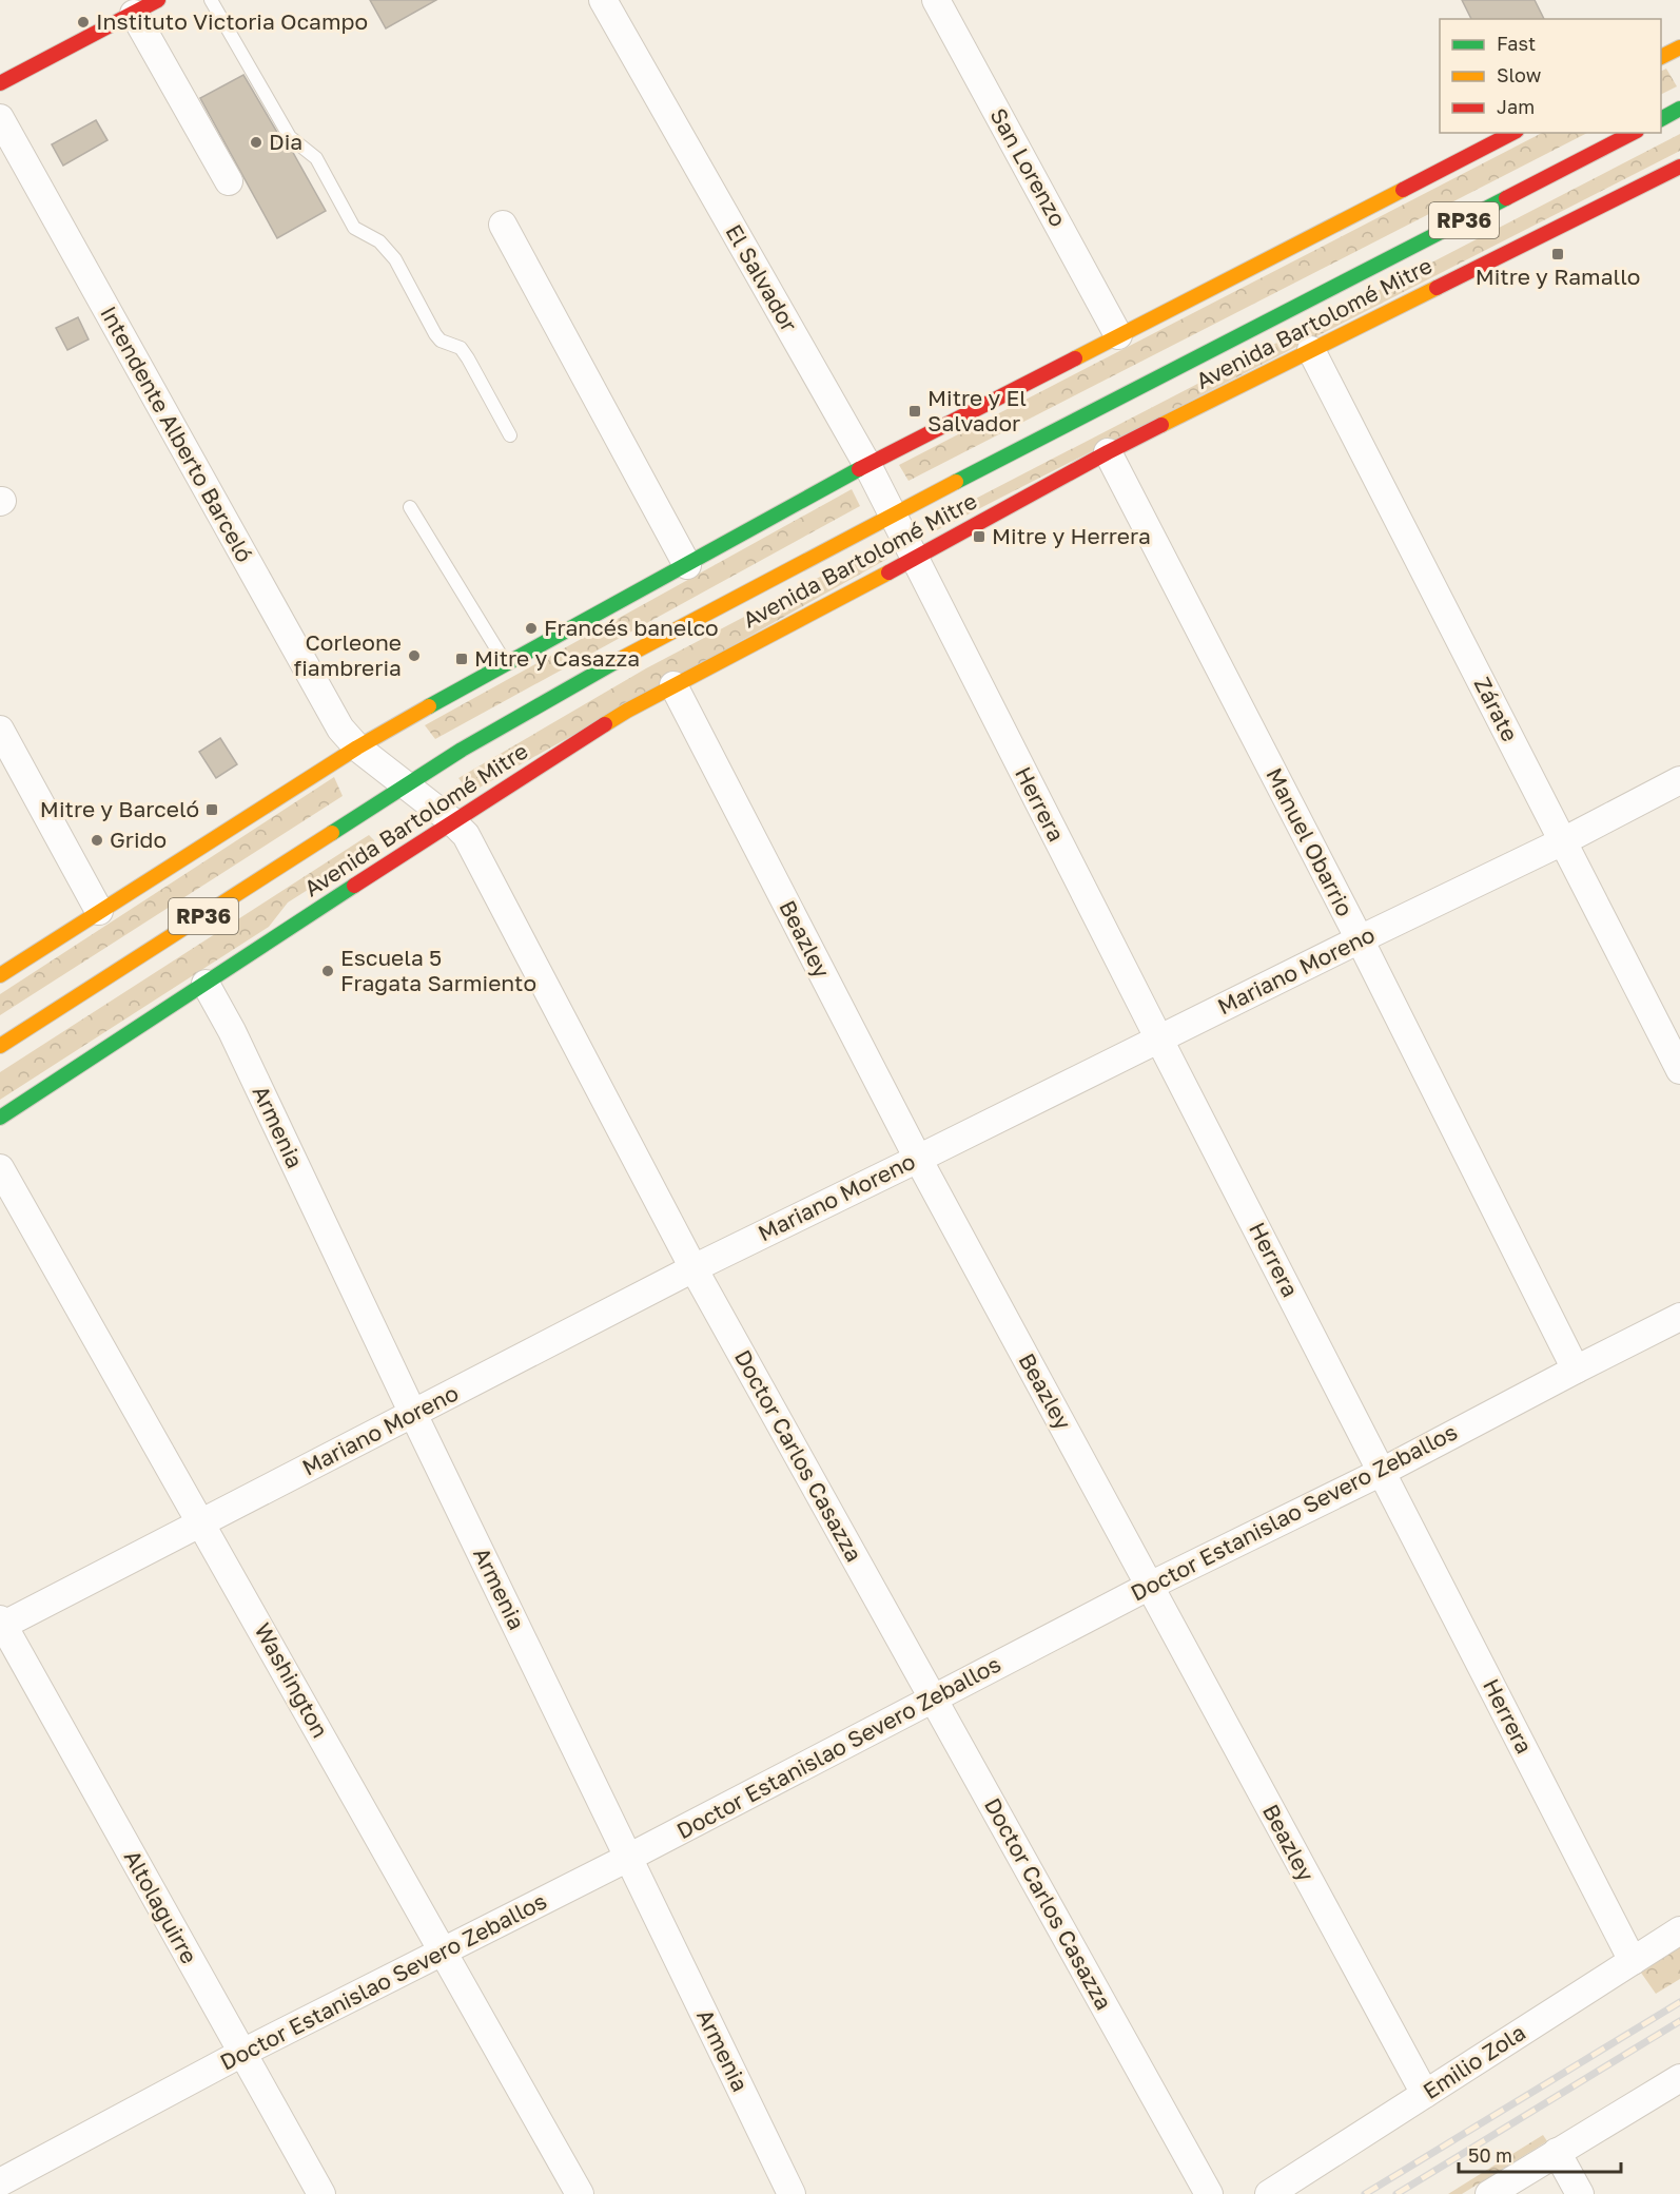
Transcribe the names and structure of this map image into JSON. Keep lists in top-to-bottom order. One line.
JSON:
{"streets":{"street":["San Lorenzo","RP36","El Salvador","Avenida Bartolomé Mitre","Intendente Alberto Barceló","Zárate","Herrera","Manuel Obarrio","Beazley","Mariano Moreno","Armenia","Doctor Carlos Casazza","Doctor Estanislao Severo Zeballos","Washington","Altolaguirre","Emilio Zola"]},"crossings":[["El Salvador","Avenida Bartolomé Mitre"],["El Salvador","Herrera"],["Avenida Bartolomé Mitre","Zárate"],["Avenida Bartolomé Mitre","Herrera"],["Avenida Bartolomé Mitre","Manuel Obarrio"],["Avenida Bartolomé Mitre","Beazley"],["Avenida Bartolomé Mitre","Armenia"],["Avenida Bartolomé Mitre","Doctor Carlos Casazza"],["Intendente Alberto Barceló","Doctor Carlos Casazza"],["Zárate","Mariano Moreno"],["Herrera","Mariano Moreno"],["Herrera","Doctor Estanislao Severo Zeballos"],["Herrera","Emilio Zola"],["Manuel Obarrio","Mariano Moreno"],["Manuel Obarrio","Doctor Estanislao Severo Zeballos"],["Beazley","Mariano Moreno"],["Beazley","Doctor Estanislao Severo Zeballos"],["Beazley","Emilio Zola"],["Mariano Moreno","Armenia"],["Mariano Moreno","Doctor Carlos Casazza"],["Mariano Moreno","Washington"],["Mariano Moreno","Altolaguirre"],["Armenia","Doctor Estanislao Severo Zeballos"],["Doctor Carlos Casazza","Doctor Estanislao Severo Zeballos"],["Doctor Estanislao Severo Zeballos","Washington"],["Doctor Estanislao Severo Zeballos","Altolaguirre"]],"places":{"other":["Instituto Victoria Ocampo","Dia","Francés banelco","Corleone fiambreria","Grido","Escuela 5 Fragata Sarmiento"],"transit":["Mitre y Ramallo","Mitre y El Salvador","Mitre y Herrera","Mitre y Casazza","Mitre y Barceló"]},"legend":["Fast","Slow","Jam"],"scale_bar":"50 m"}
